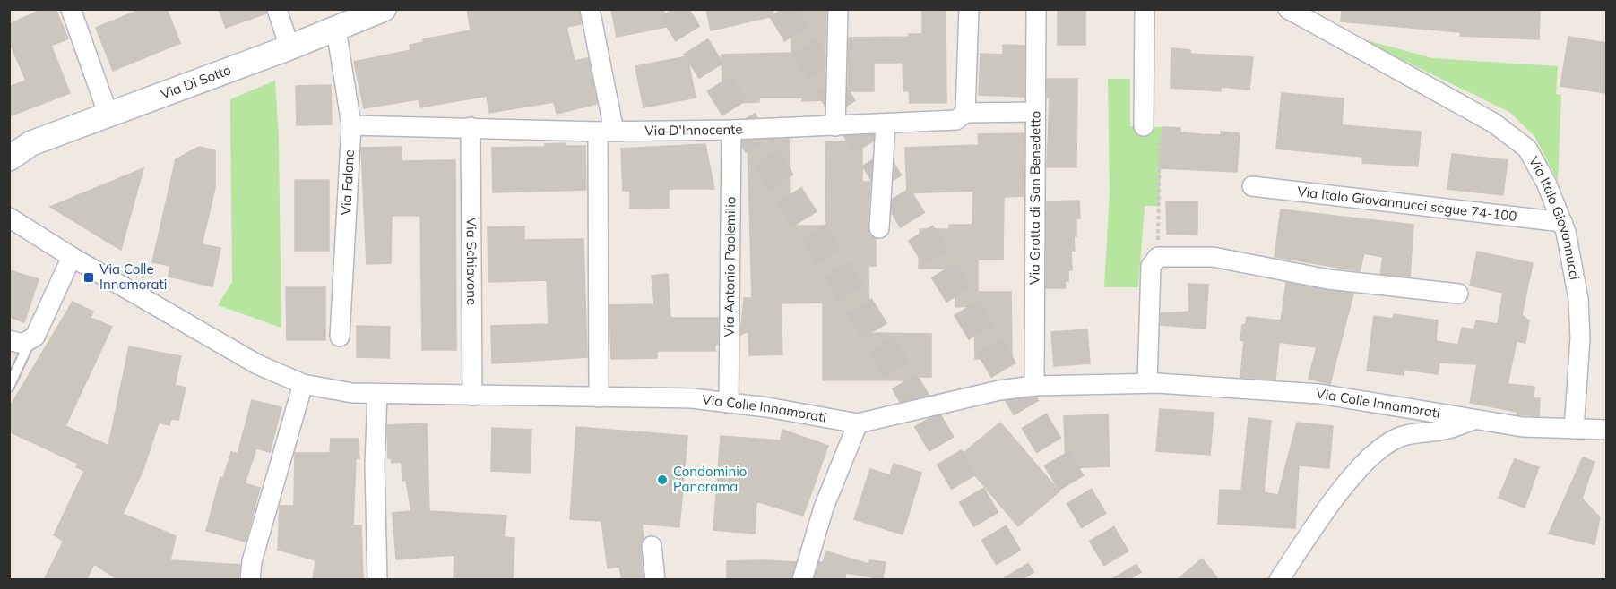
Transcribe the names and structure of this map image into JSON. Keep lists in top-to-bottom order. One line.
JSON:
{"streets":{"street":["Via Di Sotto","Via D'Innocente","Via Falone","Via Grotta di San Benedetto","Via Italo Giovannucci segue 74-100","Via Italo Giovannucci","Via Schiavone","Via Antonio Paolemilio","Via Colle Innamorati"]},"crossings":[["Via Di Sotto","Via Falone"],["Via D'Innocente","Via Falone"],["Via D'Innocente","Via Grotta di San Benedetto"],["Via D'Innocente","Via Schiavone"],["Via D'Innocente","Via Antonio Paolemilio"],["Via Grotta di San Benedetto","Via Colle Innamorati"],["Via Italo Giovannucci segue 74-100","Via Italo Giovannucci"],["Via Italo Giovannucci","Via Colle Innamorati"],["Via Schiavone","Via Colle Innamorati"],["Via Antonio Paolemilio","Via Colle Innamorati"]],"places":{"transit":["Via Colle Innamorati"],"other":["Condominio Panorama"]}}
